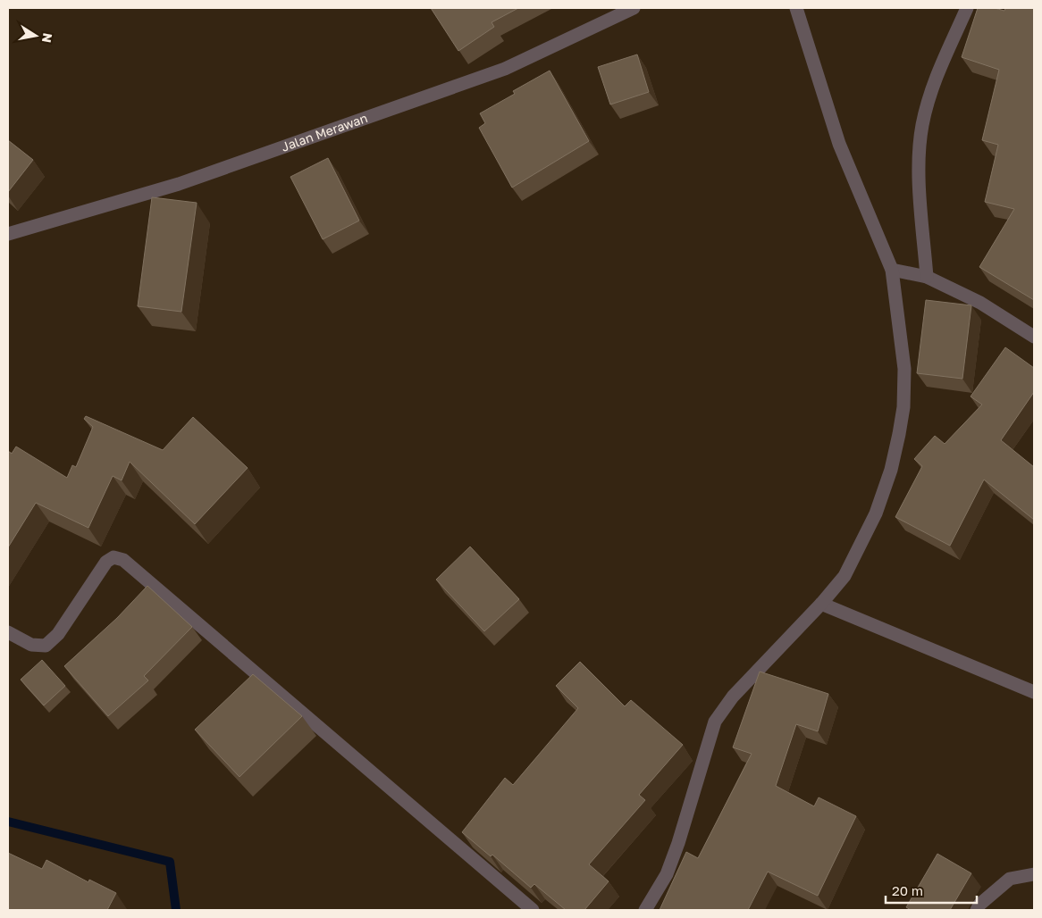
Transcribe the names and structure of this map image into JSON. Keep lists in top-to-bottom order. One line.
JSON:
{"streets":{"street":["Jalan Merawan"]},"scale_bar":"20 m","north":"right"}
